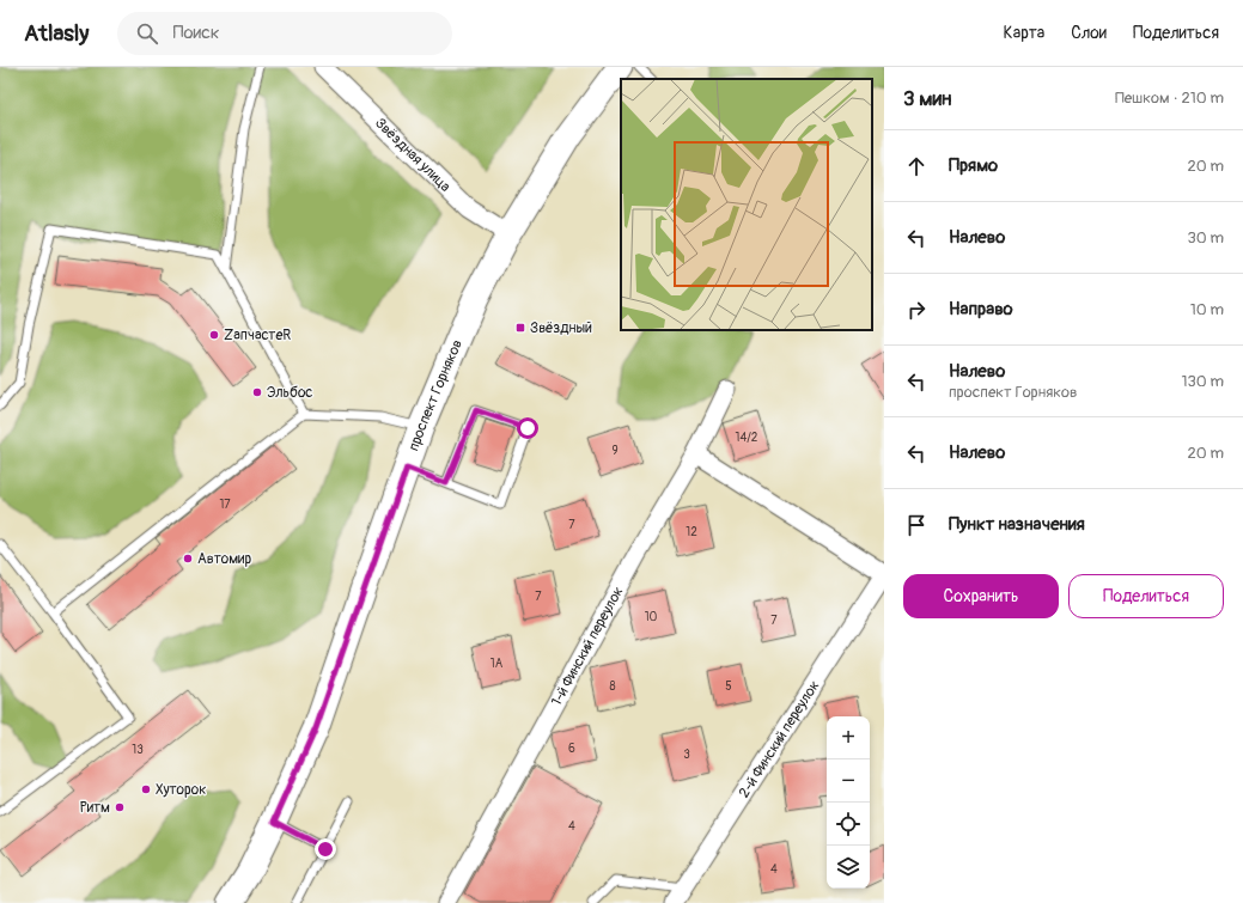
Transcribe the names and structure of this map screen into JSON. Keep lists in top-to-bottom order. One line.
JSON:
{"streets":{"main road":["проспект Горняков"],"street":["Звёздная улица","1-й Финский переулок","2-й Финский переулок"]},"crossings":[["Звёздная улица","проспект Горняков"]],"places":{"transit":["Звёздный"],"other":["ZапчастеR","Эльбос","Автомир","Хуторок","Ритм"]},"house_numbers":["14/2","9","17","7","12","7","10","7","1А","8","5","6","13","3","4","4"],"page":{"header":"Atlasly","search":"Поиск","nav":["Карта","Слои","Поделиться"],"heading":["3 мин","Пешком · 210 m"],"list":[["Прямо","20 m"],["Налево","30 m"],["Направо","10 m"],["Налево","проспект Горняков","130 m"],["Налево","20 m"],"Пункт назначения"],"buttons":["Сохранить","Поделиться"],"map_buttons":["+","−"]}}
